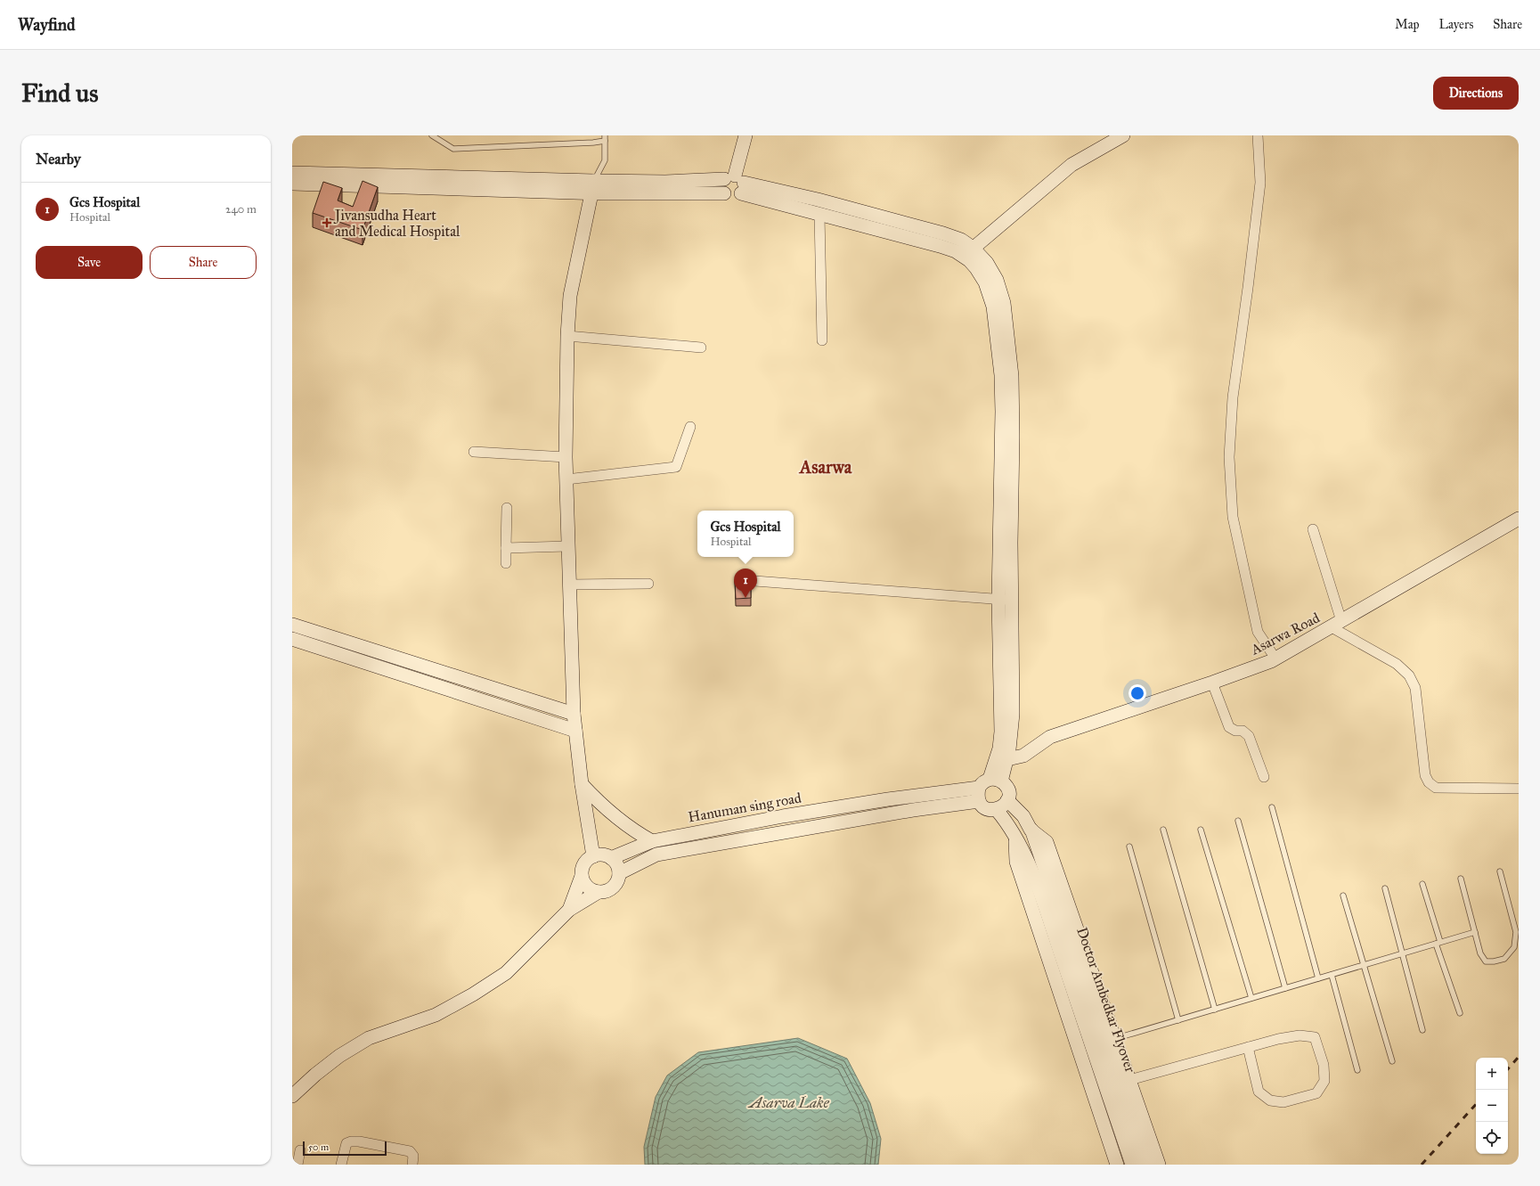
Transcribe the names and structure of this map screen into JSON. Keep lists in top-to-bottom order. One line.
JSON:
{"streets":{"street":["Asarwa Road","Hanuman sing road","Doctor Ambedkar Flyover"]},"crossings":[["Hanuman sing road","Doctor Ambedkar Flyover"]],"districts":["Asarwa"],"water":["Asarva Lake"],"places":{"health":["Jivansudha Heart and Medical Hospital"]},"scale_bar":"50 m","page":{"header":"Wayfind","nav":["Map","Layers","Share"],"buttons":["Directions",["Save","Share"]],"title":"Find us","heading":"Nearby","list":[{"mark":"1","name":"Gcs Hospital","note":"Hospital","value":"240 m"}],"popup":["Gcs Hospital","Hospital"],"pins":"1","map_buttons":["+","−"],"scale":"50 m"}}
